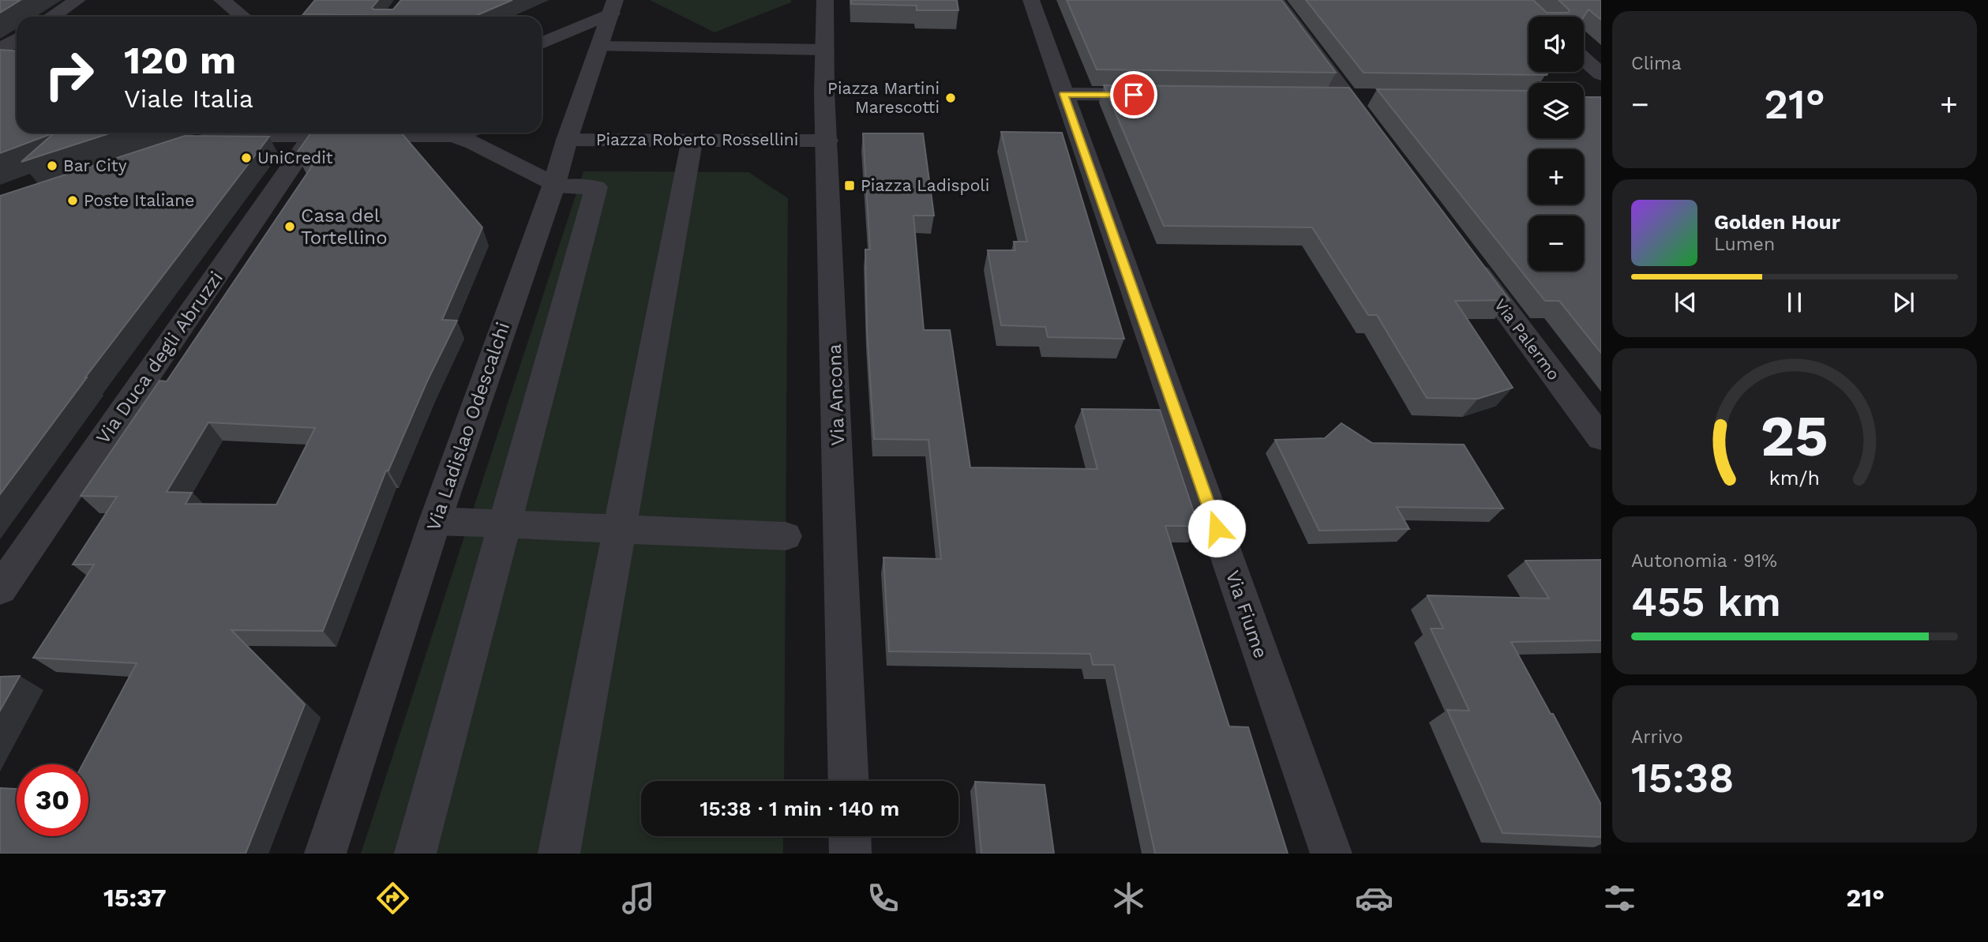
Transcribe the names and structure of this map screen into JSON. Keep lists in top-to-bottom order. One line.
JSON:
{"streets":{"street":["Piazza Roberto Rossellini","Via Palermo","Via Duca degli Abruzzi","Via Ancona","Via Ladislao Odescalchi","Via Fiume"]},"crossings":[["Piazza Roberto Rossellini","Via Ancona"],["Piazza Roberto Rossellini","Via Ladislao Odescalchi"]],"places":{"other":["Piazza Martini Marescotti","UniCredit","Bar City","Poste Italiane","Casa del Tortellino"],"transit":["Piazza Ladispoli"]},"page":{"tile":["Clima",["Autonomia · 91%","455 km"],["Arrivo","15:38"]],"map_buttons":["+","−"],"turn":["120 m","Viale Italia"],"heat":["−","21°","+"],"song":["Golden Hour","Lumen"],"limit":"30","trip":"15:38 · 1 min · 140 m","tabs":["15:37","21°"],"gauge":["25","km/h"]}}
